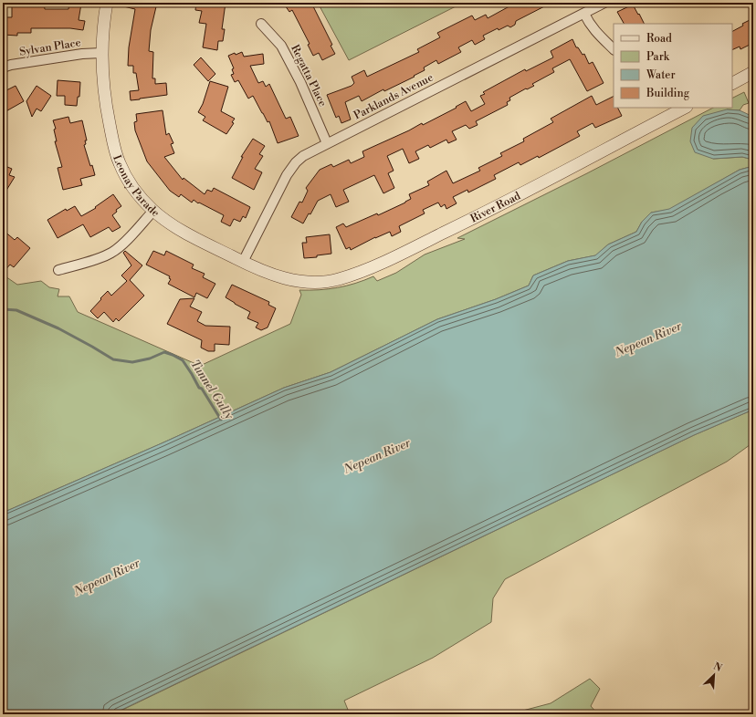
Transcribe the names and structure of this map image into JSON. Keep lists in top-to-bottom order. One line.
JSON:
{"streets":{"street":["Sylvan Place","Regatta Place","Parklands Avenue","Leonay Parade","River Road"]},"crossings":[["Sylvan Place","Leonay Parade"],["Regatta Place","Parklands Avenue"],["Parklands Avenue","Leonay Parade"],["Leonay Parade","River Road"]],"water":["Nepean River","Tunnel Gully"],"legend":["Road","Park","Water","Building"],"north":"top right"}
